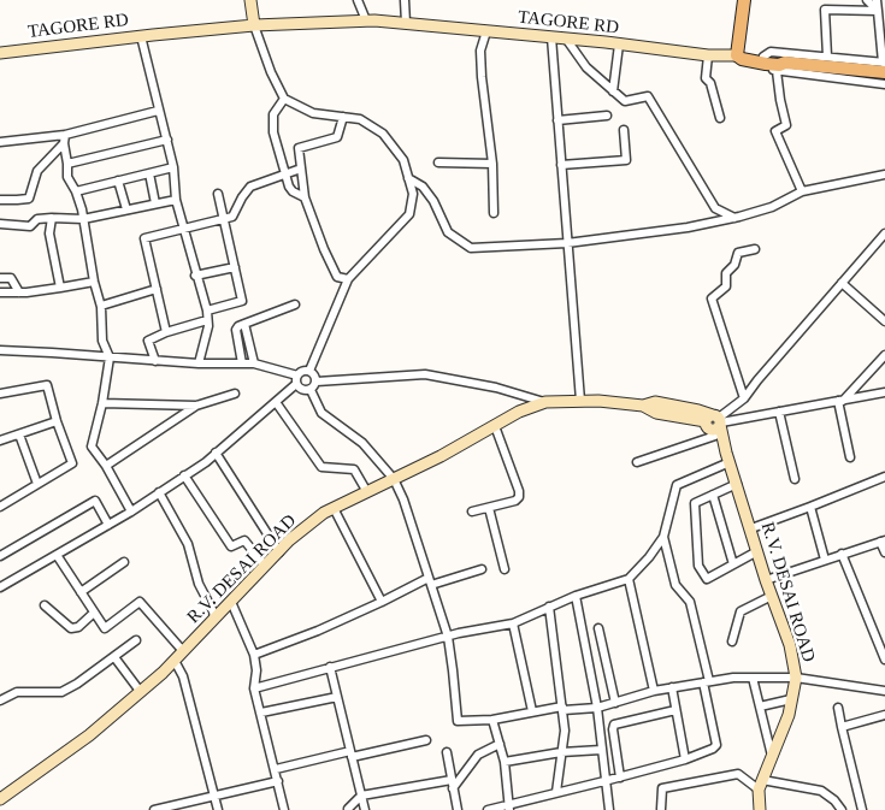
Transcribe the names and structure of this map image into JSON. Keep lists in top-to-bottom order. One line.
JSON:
{"streets":{"street":["TAGORE RD","R.V. DESAI ROAD"]}}
